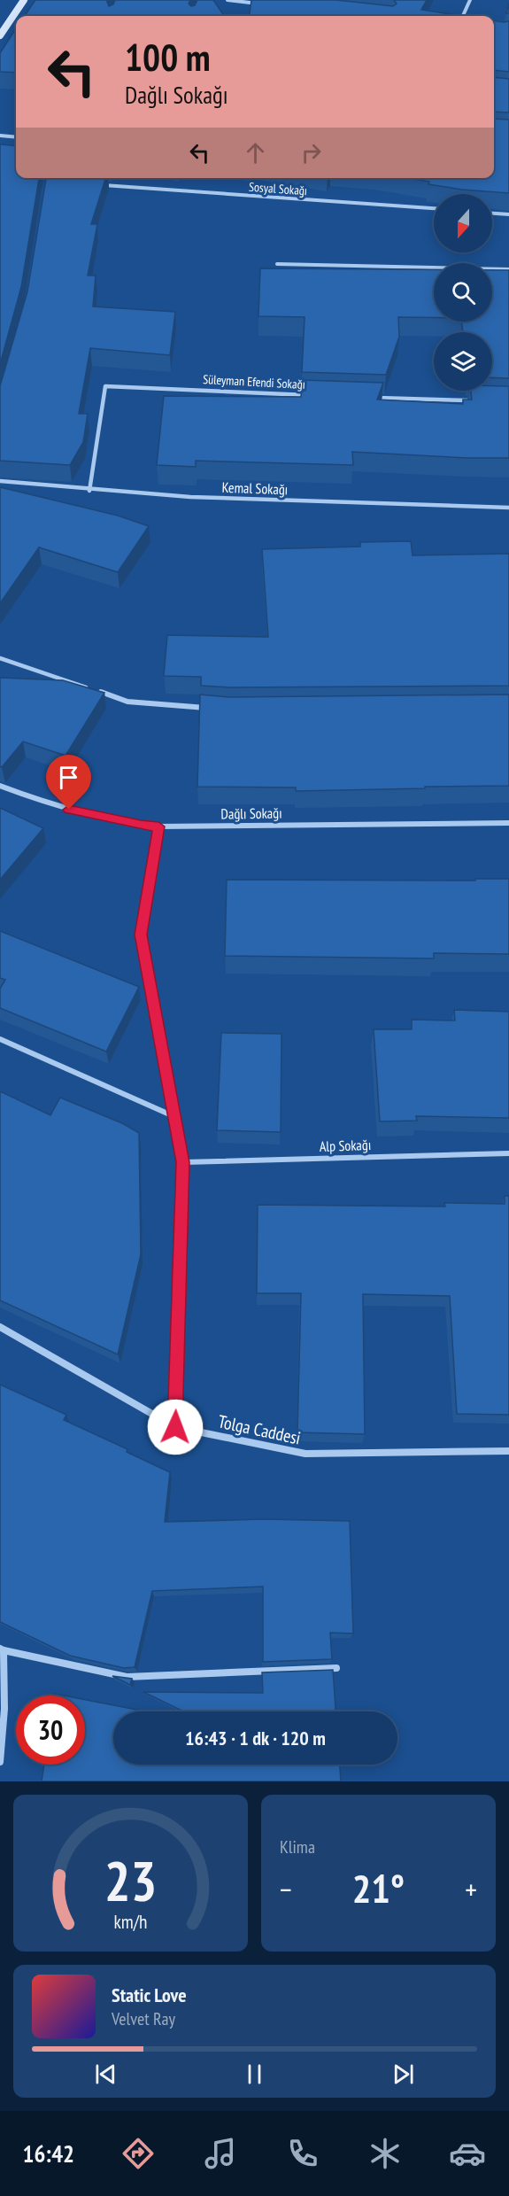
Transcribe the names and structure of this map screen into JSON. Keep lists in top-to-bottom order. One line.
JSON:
{"streets":{"street":["Sosyal Sokağı","Süleyman Efendi Sokağı","Kemal Sokağı","Dağlı Sokağı","Alp Sokağı","Tolga Caddesi"]},"crossings":[["Süleyman Efendi Sokağı","Kemal Sokağı"]],"north":"bottom","page":{"turn":["100 m","Dağlı Sokağı"],"limit":"30","trip":"16:43 · 1 dk · 120 m","tile":"Klima","heat":["−","21°","+"],"song":["Static Love","Velvet Ray"],"tabs":"16:42","gauge":["23","km/h"]}}
